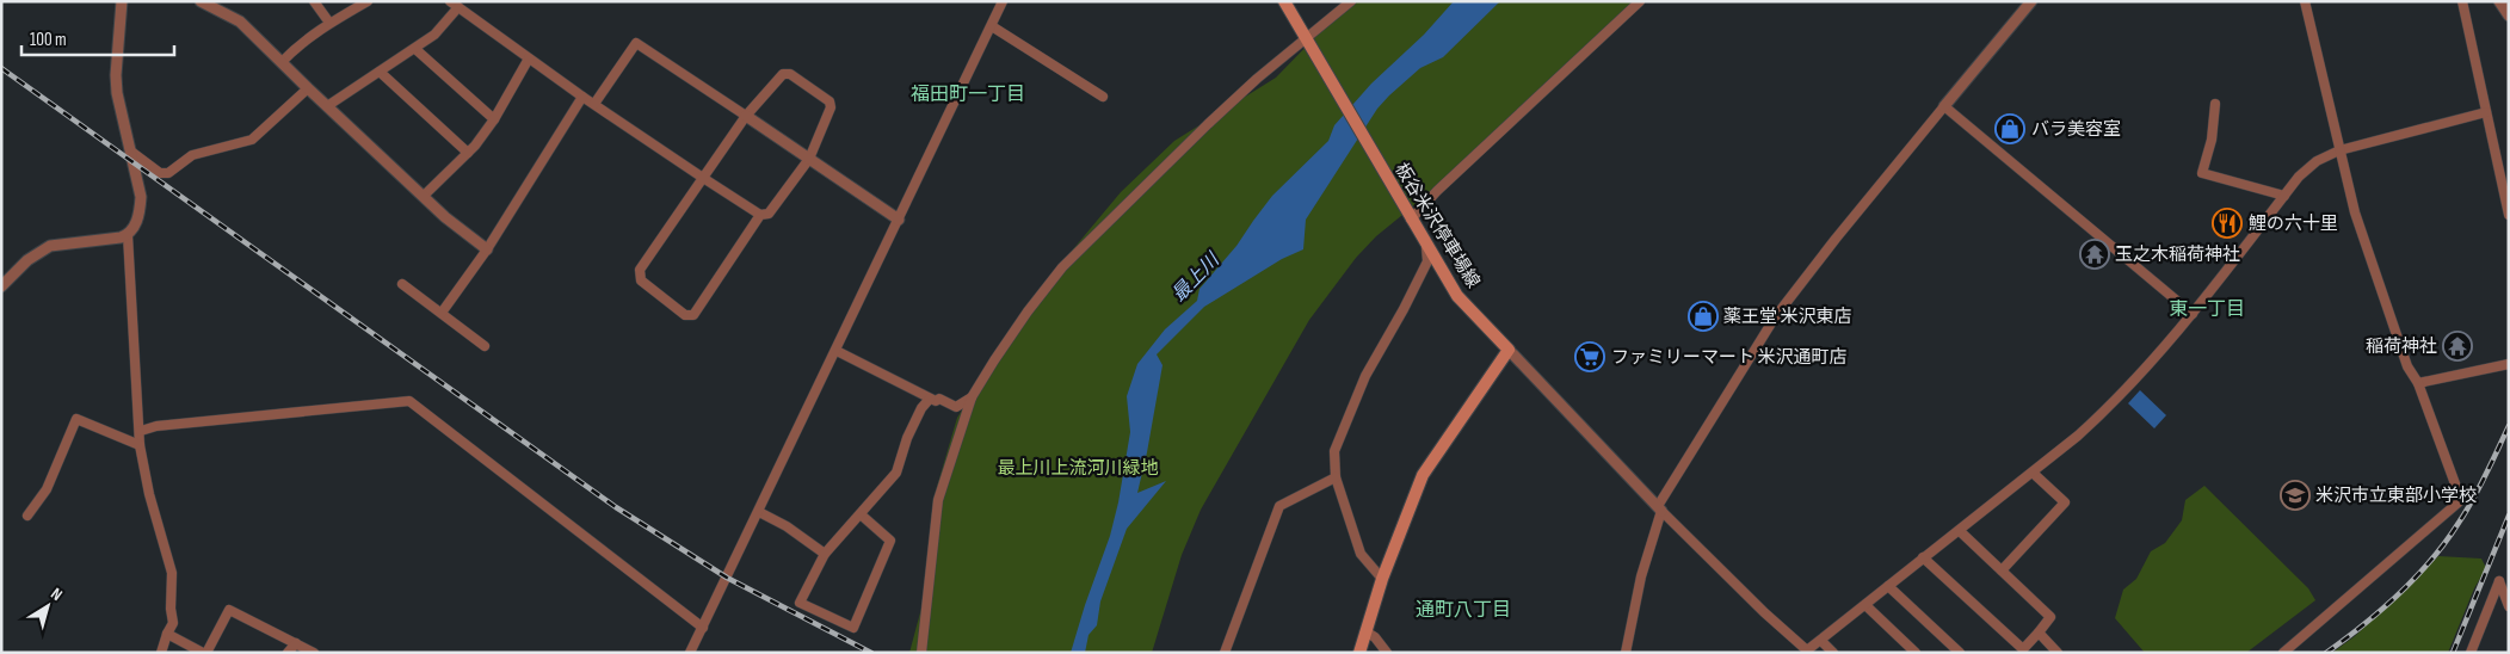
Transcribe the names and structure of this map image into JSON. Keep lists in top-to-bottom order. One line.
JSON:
{"streets":{"main road":["板谷米沢停車場線"]},"districts":["福田町一丁目","東一丁目","通町八丁目"],"water":["最上川"],"parks":["最上川上流河川緑地"],"places":{"shop":["バラ美容室","薬王堂 米沢東店"],"restaurant":["鯉の六十里"],"temple":["玉之木稲荷神社","稲荷神社"],"supermarket":["ファミリーマート 米沢通町店"],"school or university":["米沢市立東部小学校"]},"scale_bar":"100 m","north":"top right"}
